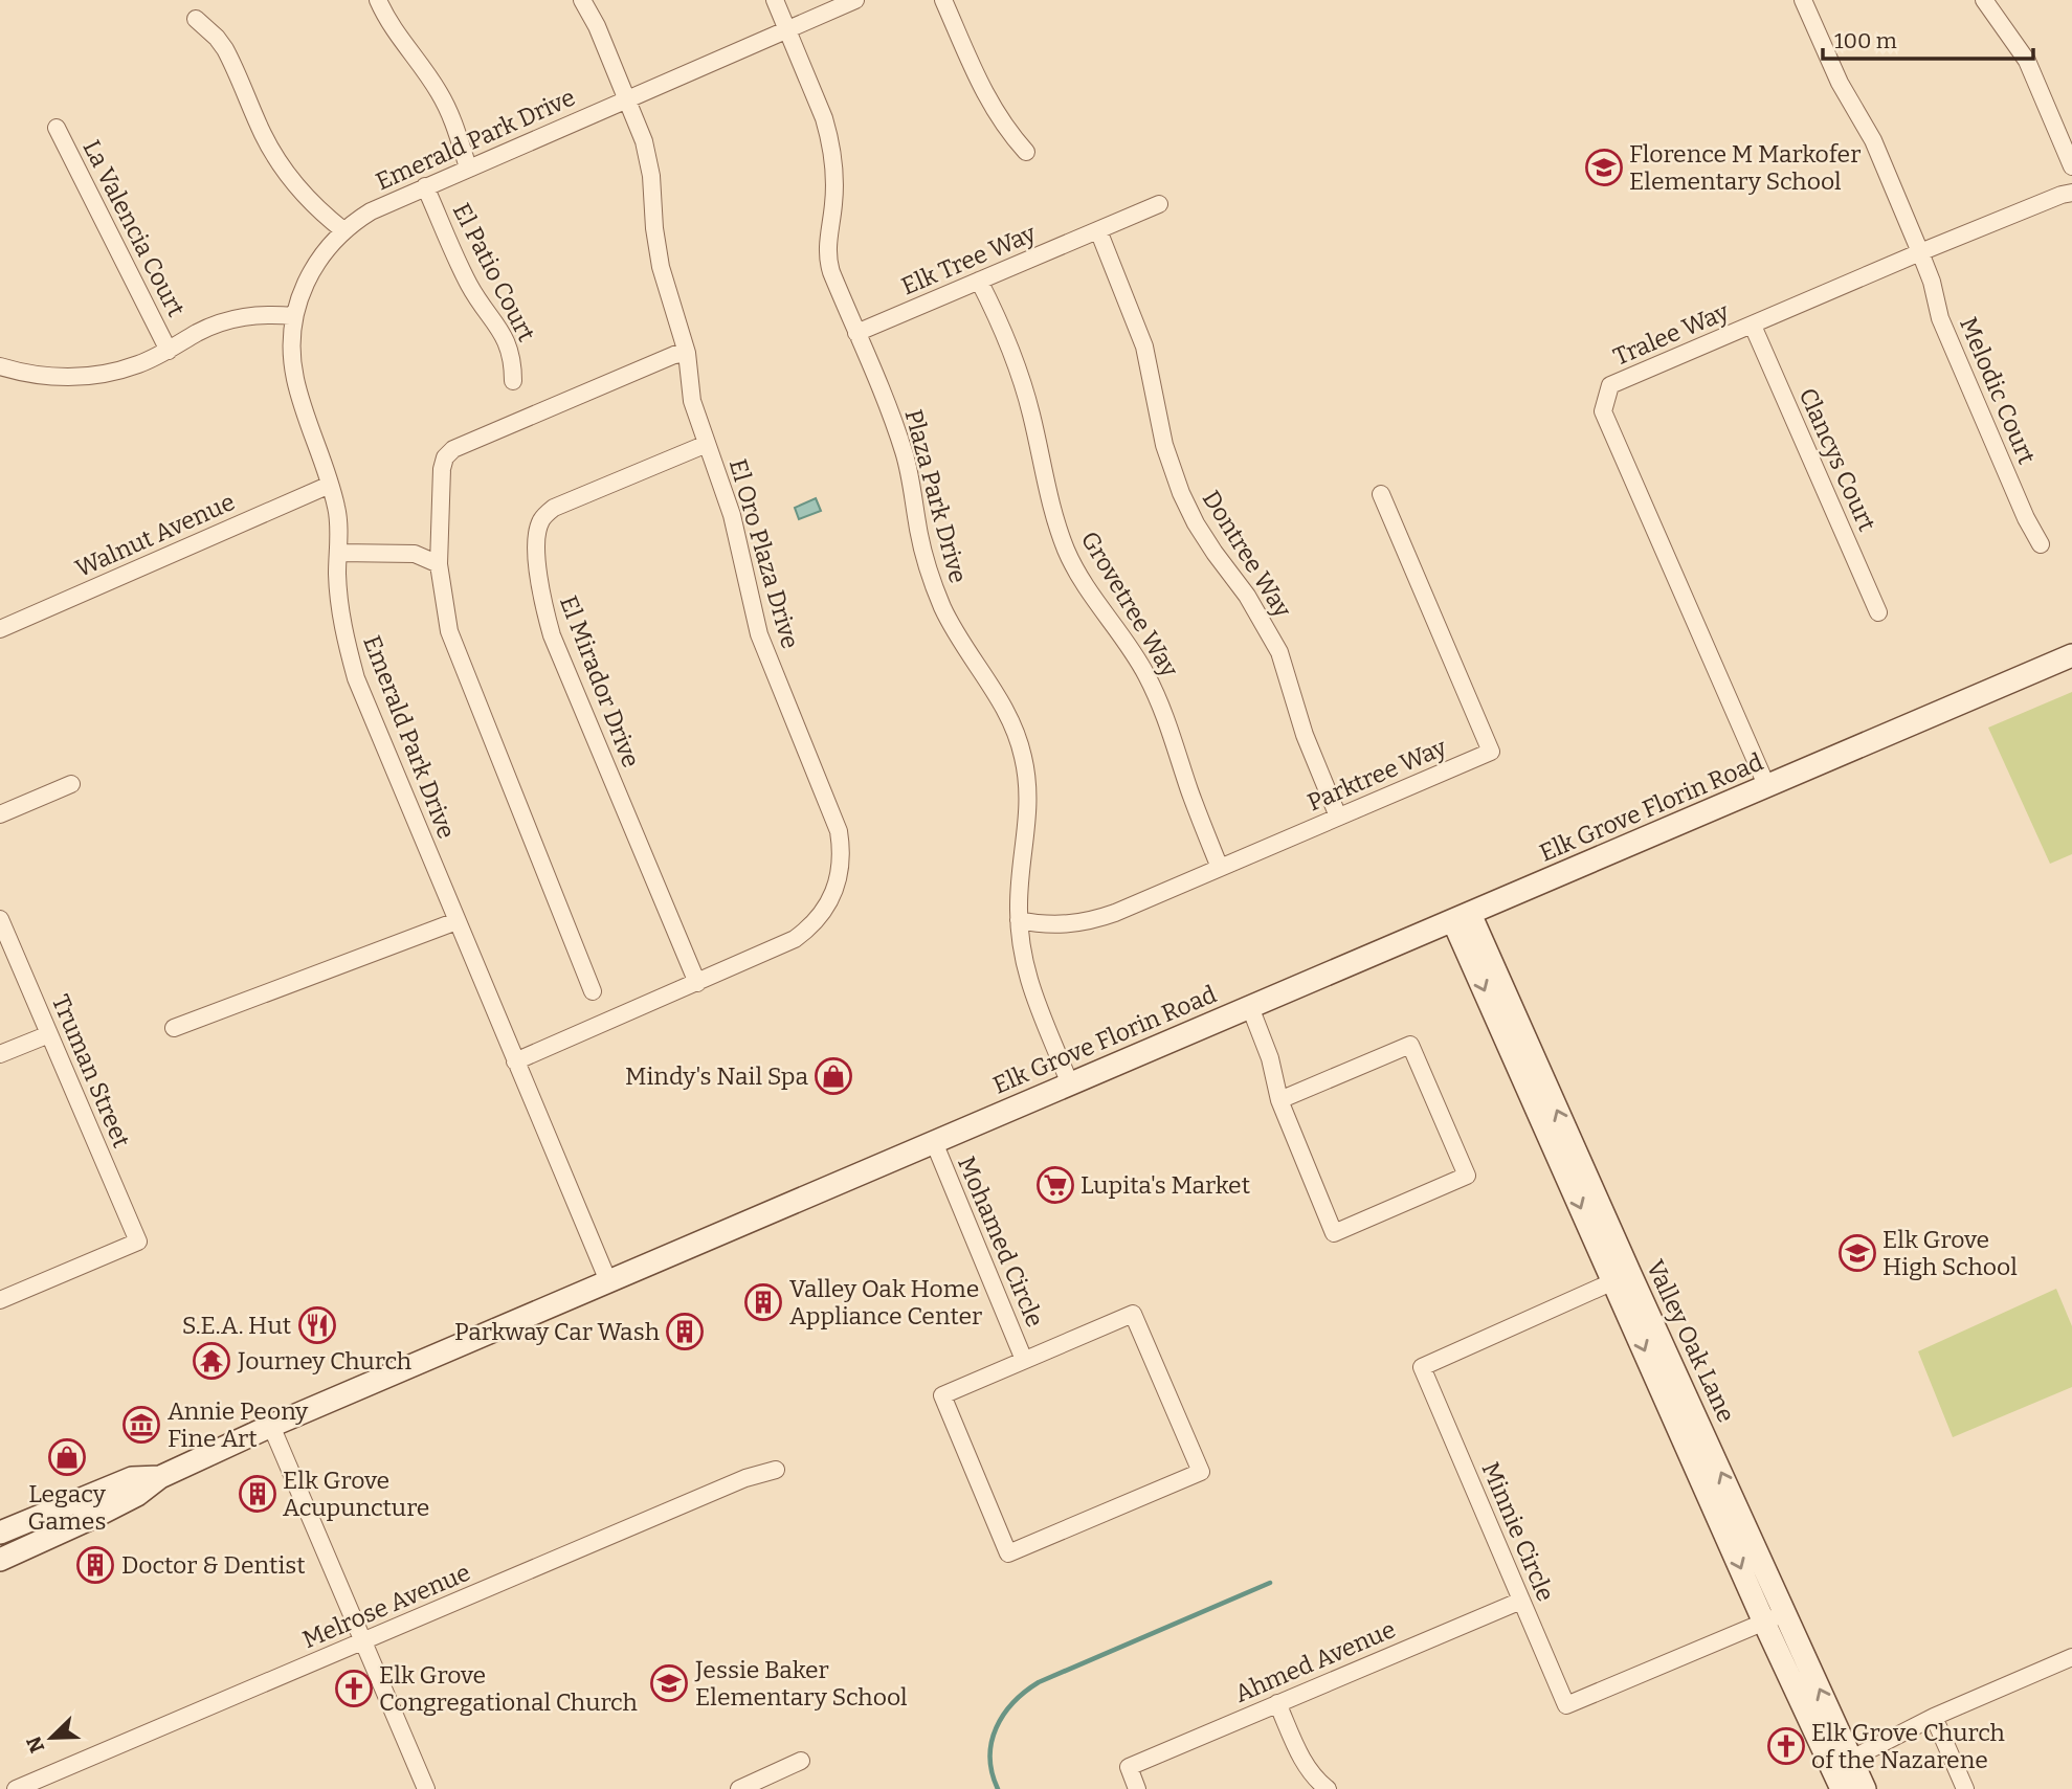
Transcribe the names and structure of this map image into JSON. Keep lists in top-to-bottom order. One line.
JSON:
{"streets":{"main road":["Elk Grove Florin Road","Valley Oak Lane"],"street":["Emerald Park Drive","La Valencia Court","Elk Tree Way","El Patio Court","Tralee Way","Melodic Court","Clancys Court","Plaza Park Drive","Walnut Avenue","El Oro Plaza Drive","Dontree Way","Grovetree Way","El Mirador Drive","Parktree Way","Truman Street","Mohamed Circle","Minnie Circle","Melrose Avenue","Ahmed Avenue"]},"crossings":[["Emerald Park Drive","El Patio Court"],["Emerald Park Drive","Plaza Park Drive"],["Emerald Park Drive","Walnut Avenue"],["Emerald Park Drive","El Oro Plaza Drive"],["Emerald Park Drive","Elk Grove Florin Road"],["Elk Tree Way","Plaza Park Drive"],["Elk Tree Way","Dontree Way"],["Elk Tree Way","Grovetree Way"],["Tralee Way","Melodic Court"],["Tralee Way","Clancys Court"],["Tralee Way","Elk Grove Florin Road"],["Plaza Park Drive","Parktree Way"],["Plaza Park Drive","Elk Grove Florin Road"],["El Oro Plaza Drive","El Mirador Drive"],["Dontree Way","Parktree Way"],["Grovetree Way","Parktree Way"],["Elk Grove Florin Road","Mohamed Circle"],["Elk Grove Florin Road","Valley Oak Lane"],["Valley Oak Lane","Minnie Circle"],["Minnie Circle","Ahmed Avenue"]],"places":{"school or university":["Florence M Markofer Elementary School","Elk Grove High School","Jessie Baker Elementary School"],"shop":["Mindy's Nail Spa","Legacy Games"],"supermarket":["Lupita's Market"],"building":["Valley Oak Home Appliance Center","Parkway Car Wash","Elk Grove Acupuncture","Doctor & Dentist"],"restaurant":["S.E.A. Hut"],"temple":["Journey Church"],"museum":["Annie Peony Fine Art"],"church":["Elk Grove Congregational Church","Elk Grove Church of the Nazarene"]},"scale_bar":"100 m","north":"bottom left"}
